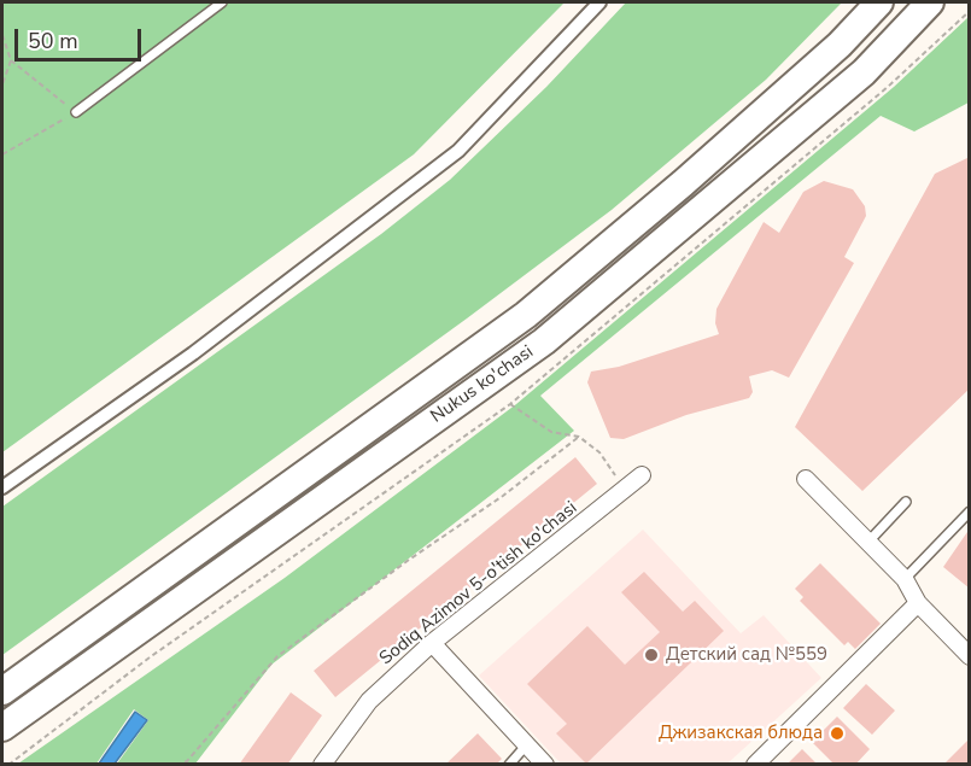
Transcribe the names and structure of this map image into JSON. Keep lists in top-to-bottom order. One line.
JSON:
{"streets":{"main road":["Nukus ko'chasi"],"street":["Sodiq Azimov 5-o'tish ko'chasi"]},"places":["Детский сад №559","Джизакская блюда"],"scale_bar":"50 m"}
